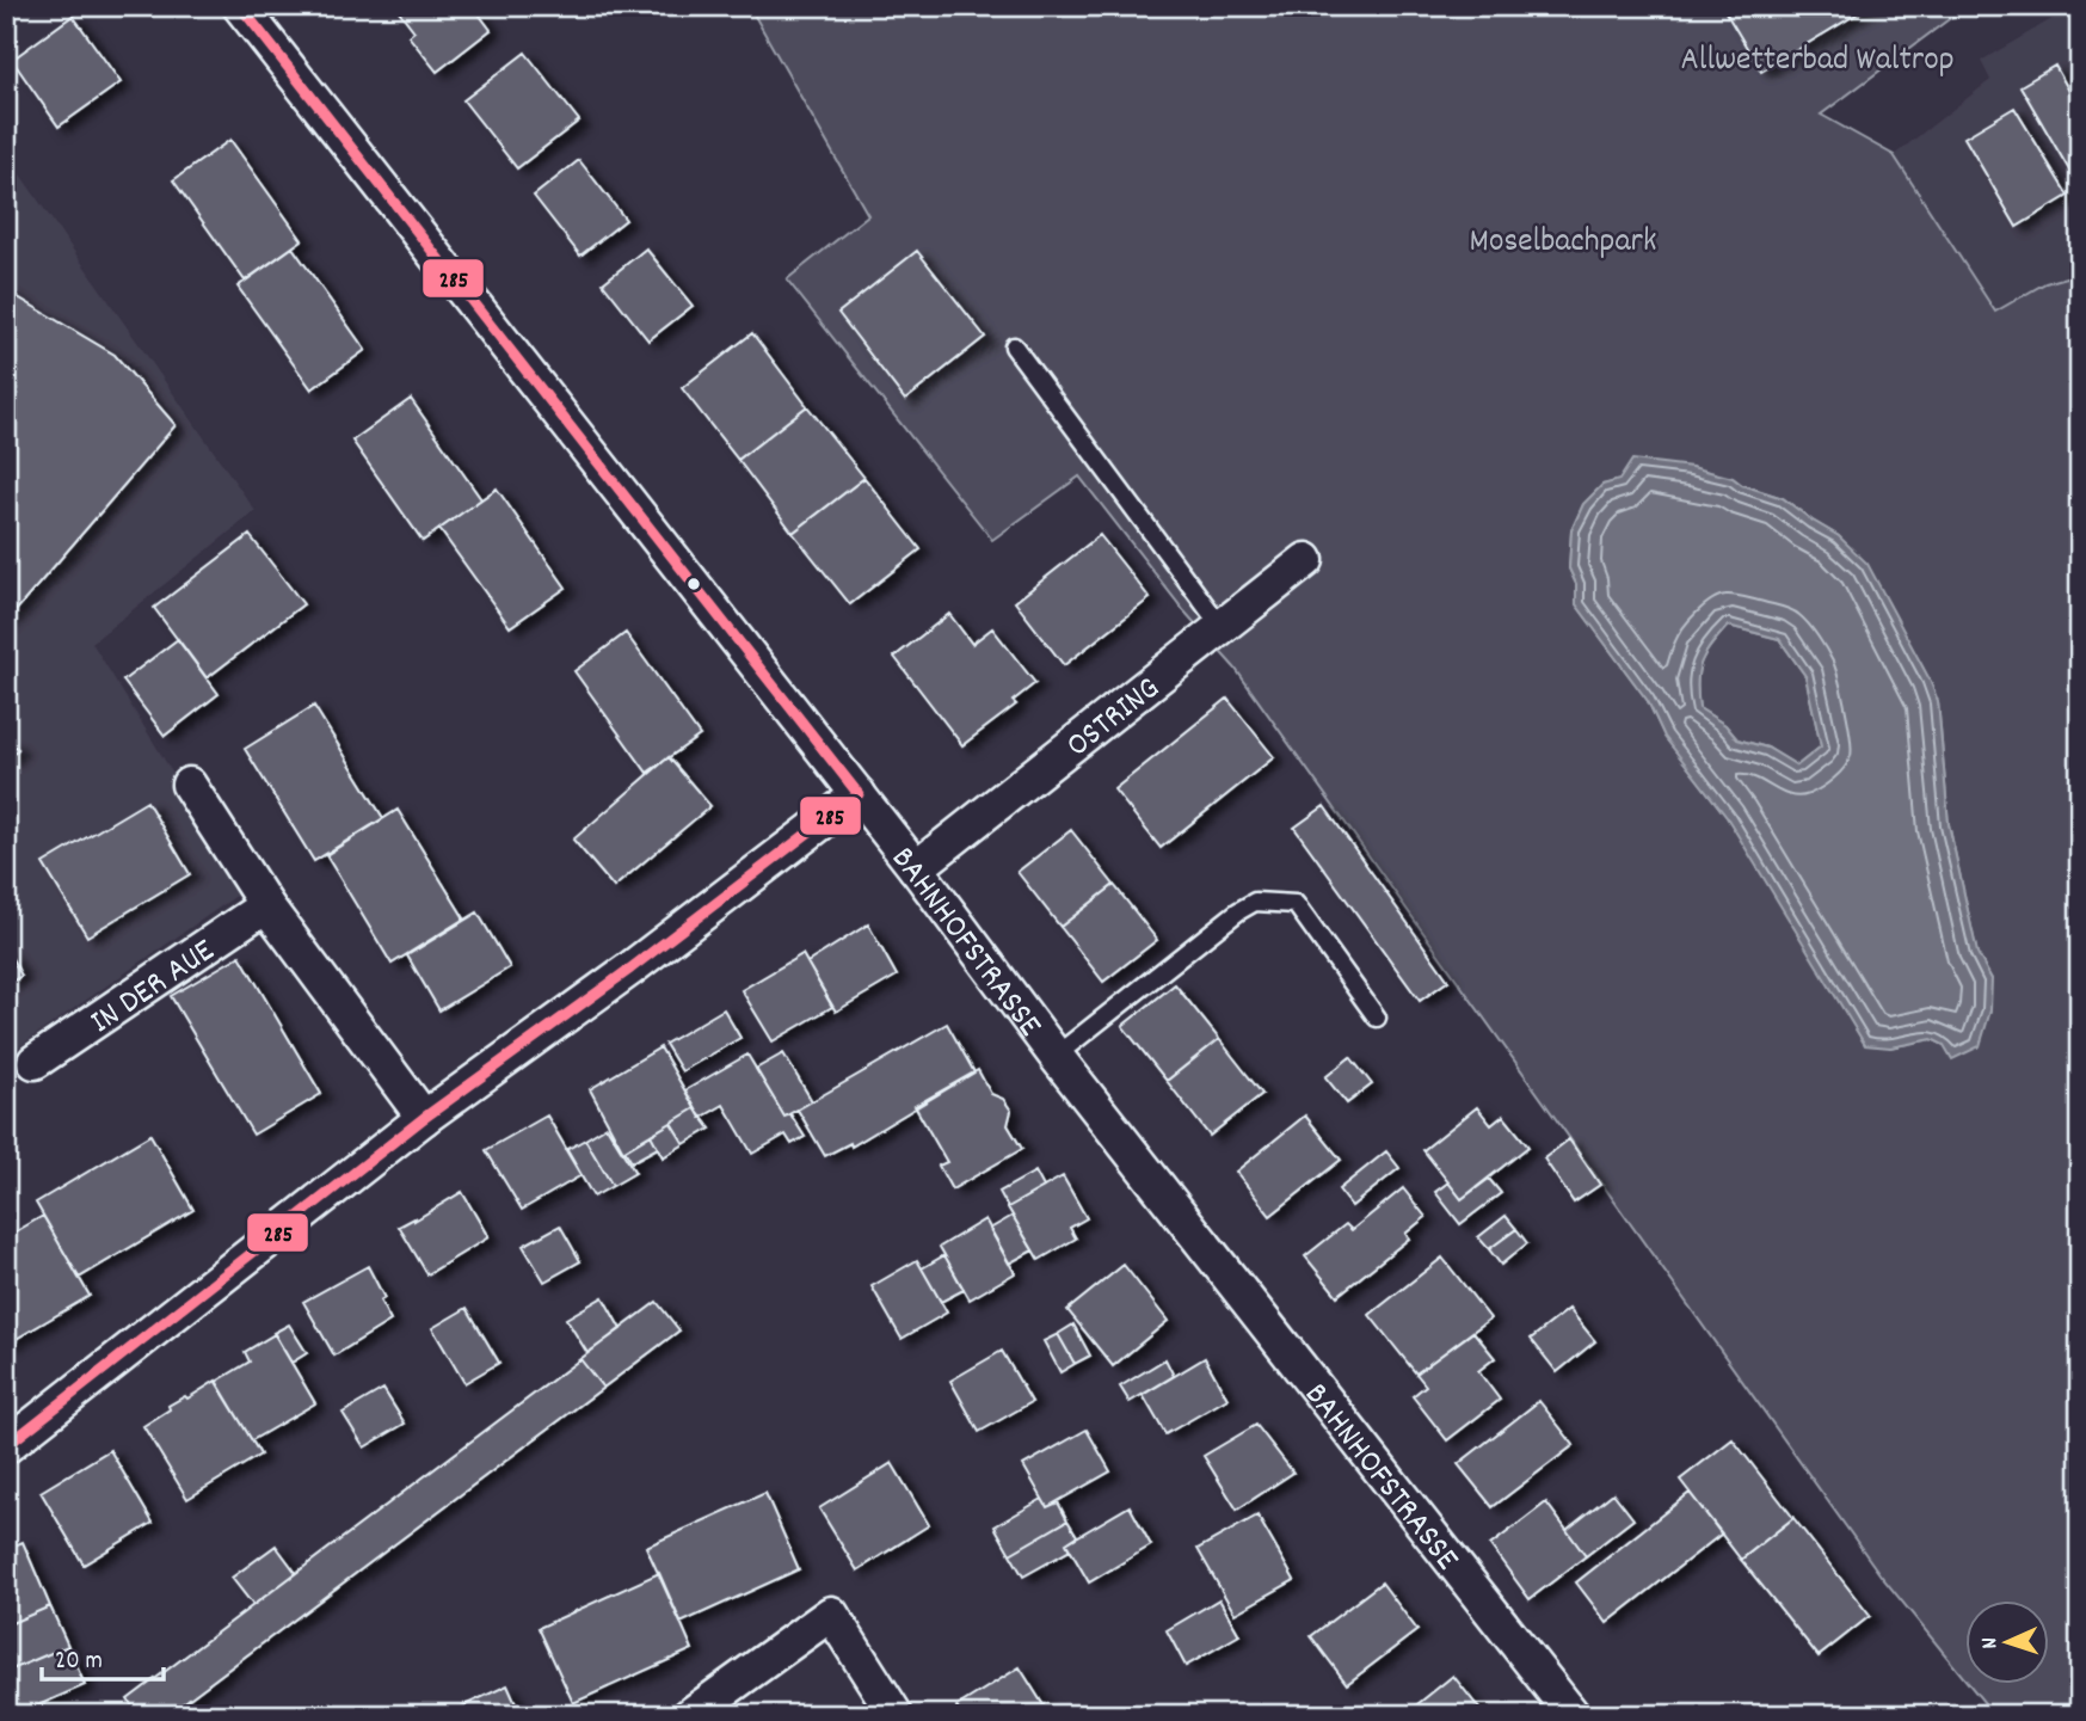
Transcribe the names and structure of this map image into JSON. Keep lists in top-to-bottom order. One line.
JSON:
{"streets":{"street":["OSTRING","BAHNHOFSTRASSE","IN DER AUE"]},"crossings":[["OSTRING","BAHNHOFSTRASSE"]],"parks":["Allwetterbad Waltrop","Moselbachpark"],"lines":["transit line 285"],"scale_bar":"20 m","north":"left"}
